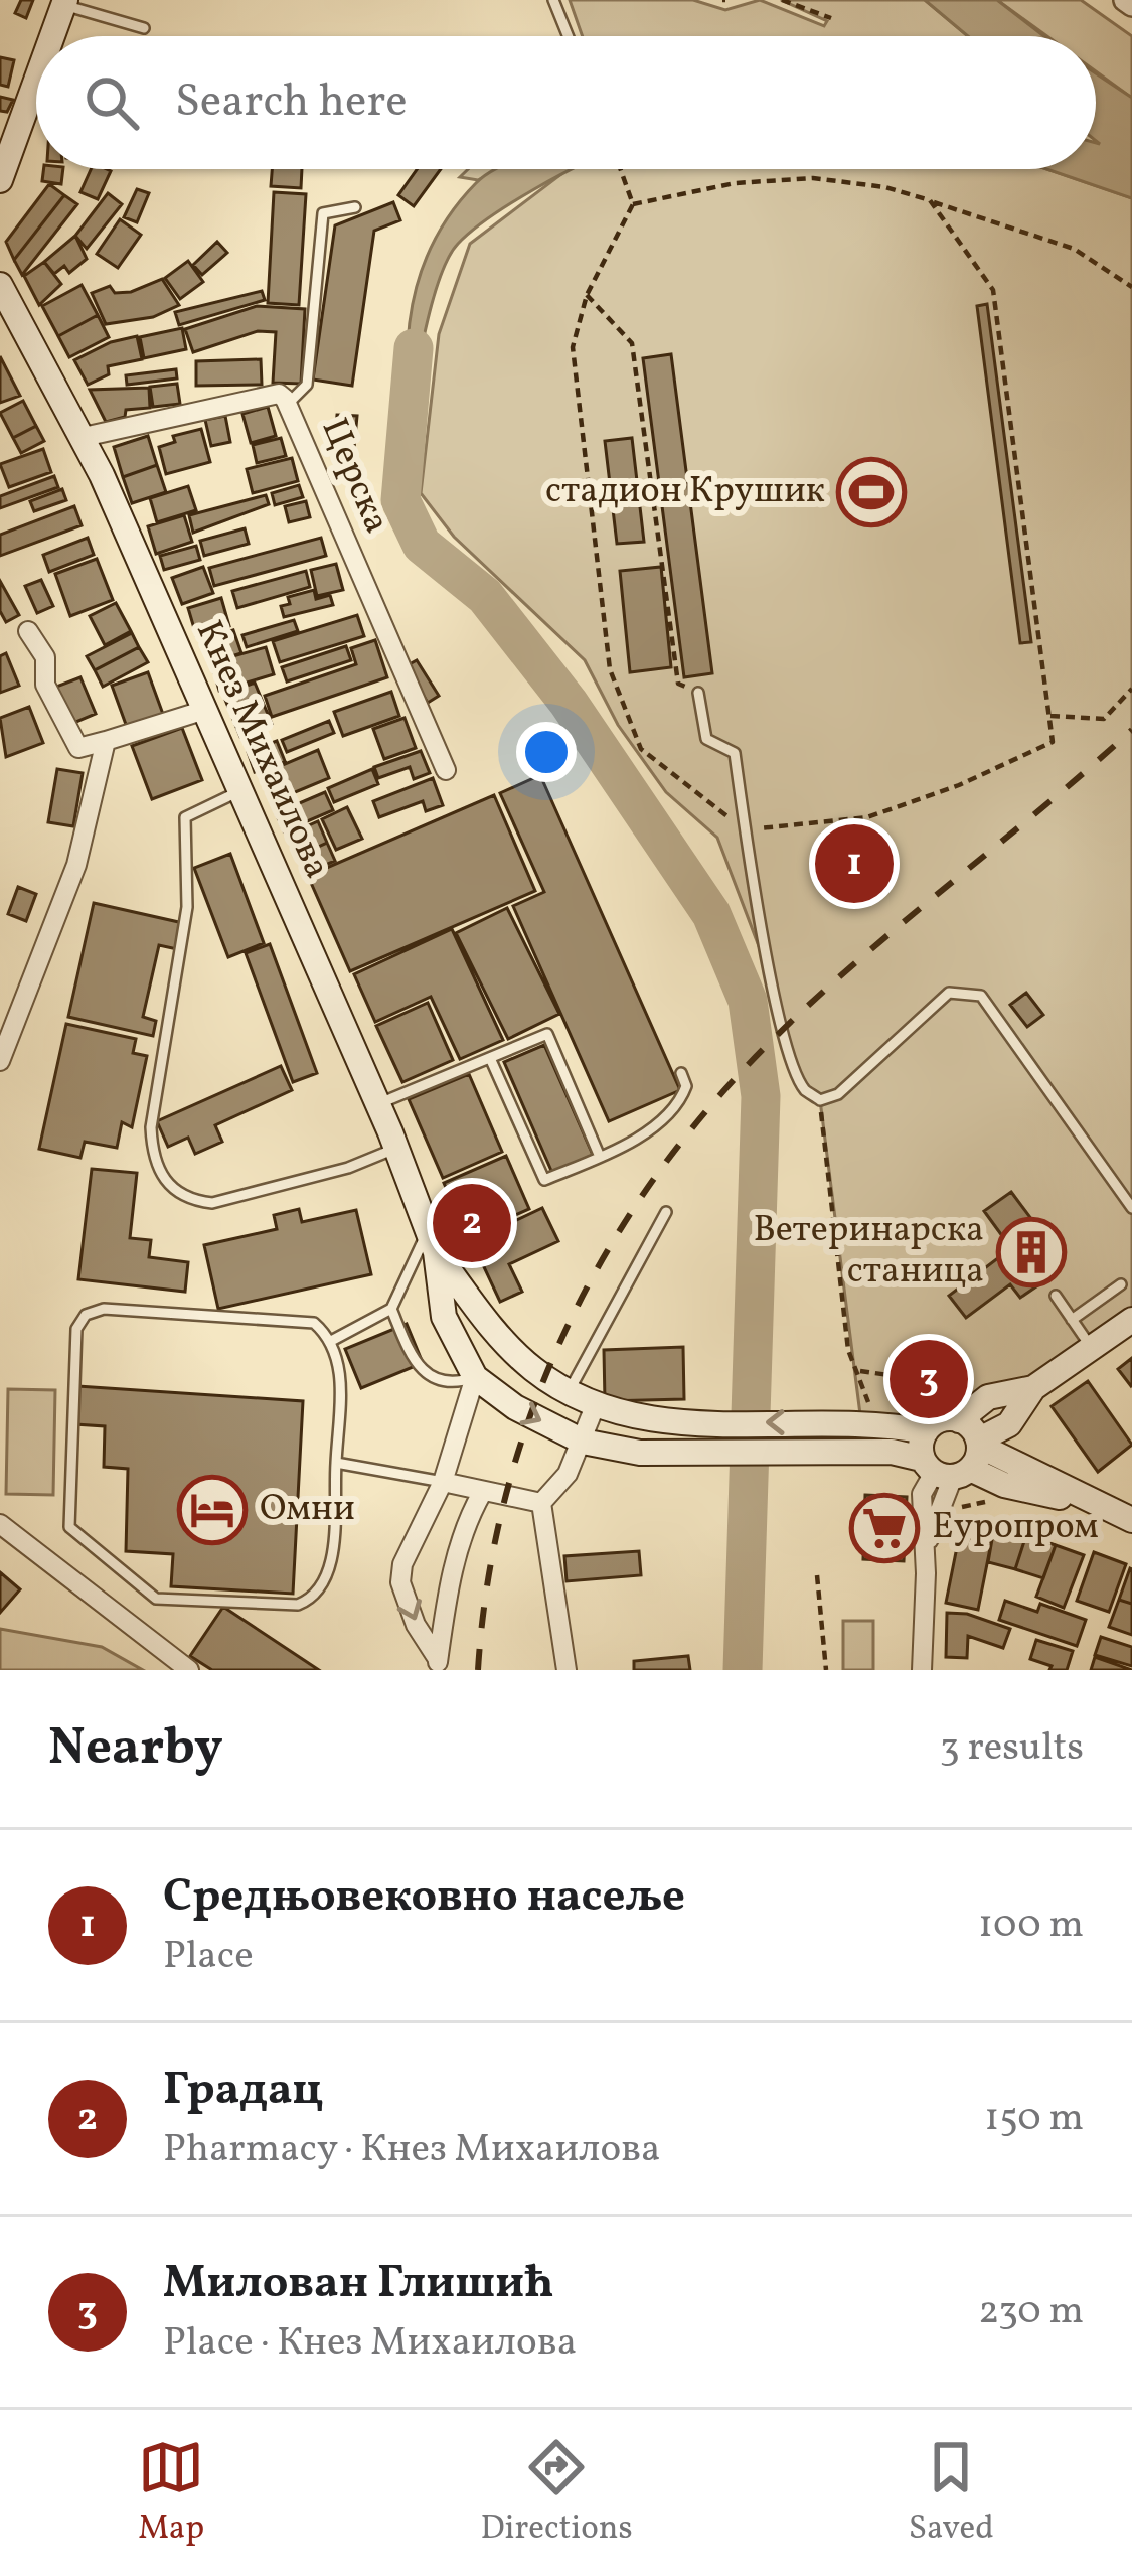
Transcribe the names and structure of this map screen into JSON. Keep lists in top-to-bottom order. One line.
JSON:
{"streets":{"main road":["Кнез Михаилова"],"street":["Церска"]},"crossings":[["Церска","Кнез Михаилова"]],"places":{"sports":["стадион Крушик"],"building":["Ветеринарска станица"],"hotel":["Омни"],"supermarket":["Еуропром"]},"page":{"search":"Search here","pins":["1","2","3"],"heading":["Nearby","3 results"],"list":[{"mark":"1","name":"Средњовековно насеље","note":"Place","value":"100 m"},{"mark":"2","name":"Градац","note":"Pharmacy · Кнез Михаилова","value":"150 m"},{"mark":"3","name":"Милован Глишић","note":"Place · Кнез Михаилова","value":"230 m"}],"nav":["Map","Directions","Saved"]}}
